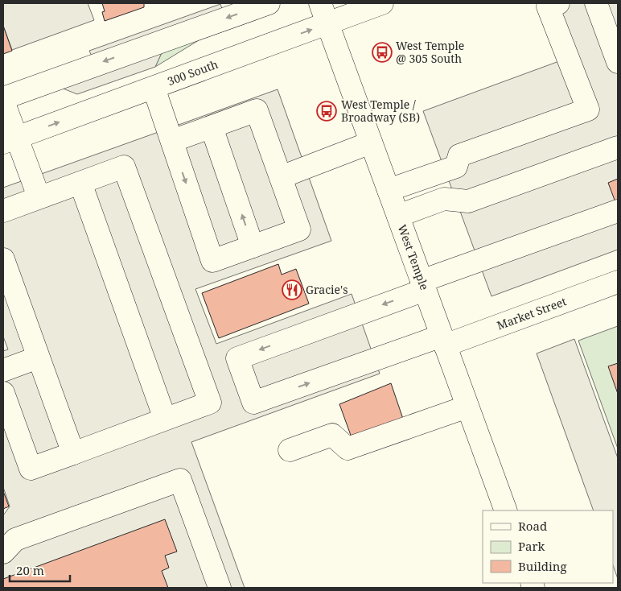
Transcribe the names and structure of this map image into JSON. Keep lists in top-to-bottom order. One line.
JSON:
{"streets":{"street":["300 South","West Temple","Market Street"]},"crossings":[["300 South","West Temple"],["West Temple","Market Street"]],"places":{"bus stop":["West Temple @ 305 South","West Temple / Broadway (SB)"],"restaurant":["Gracie's"]},"legend":["Road","Park","Building"],"scale_bar":"20 m"}
